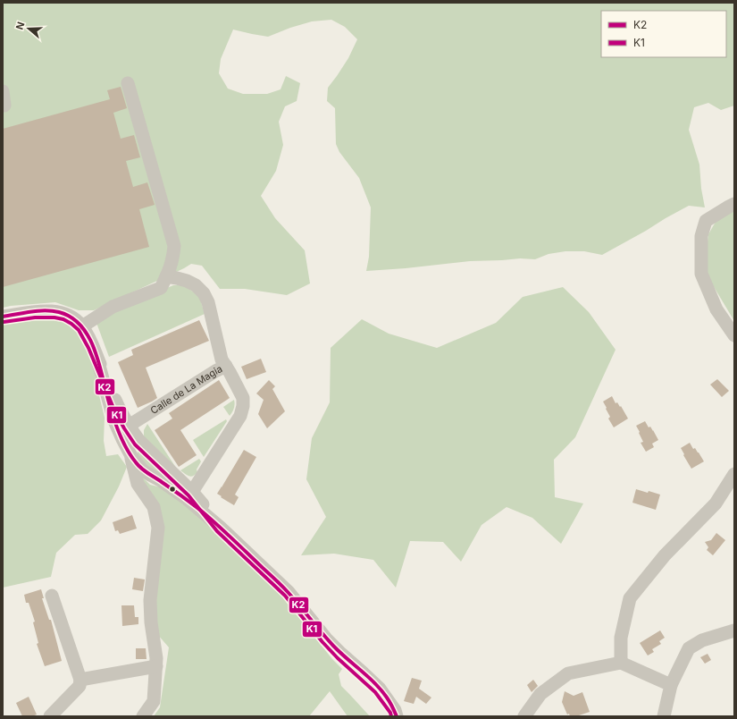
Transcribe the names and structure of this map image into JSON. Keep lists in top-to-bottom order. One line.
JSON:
{"streets":{"street":["Calle de La Magia"]},"lines":["transit line K2","transit line K1"],"legend":["K2","K1"],"north":"left"}
